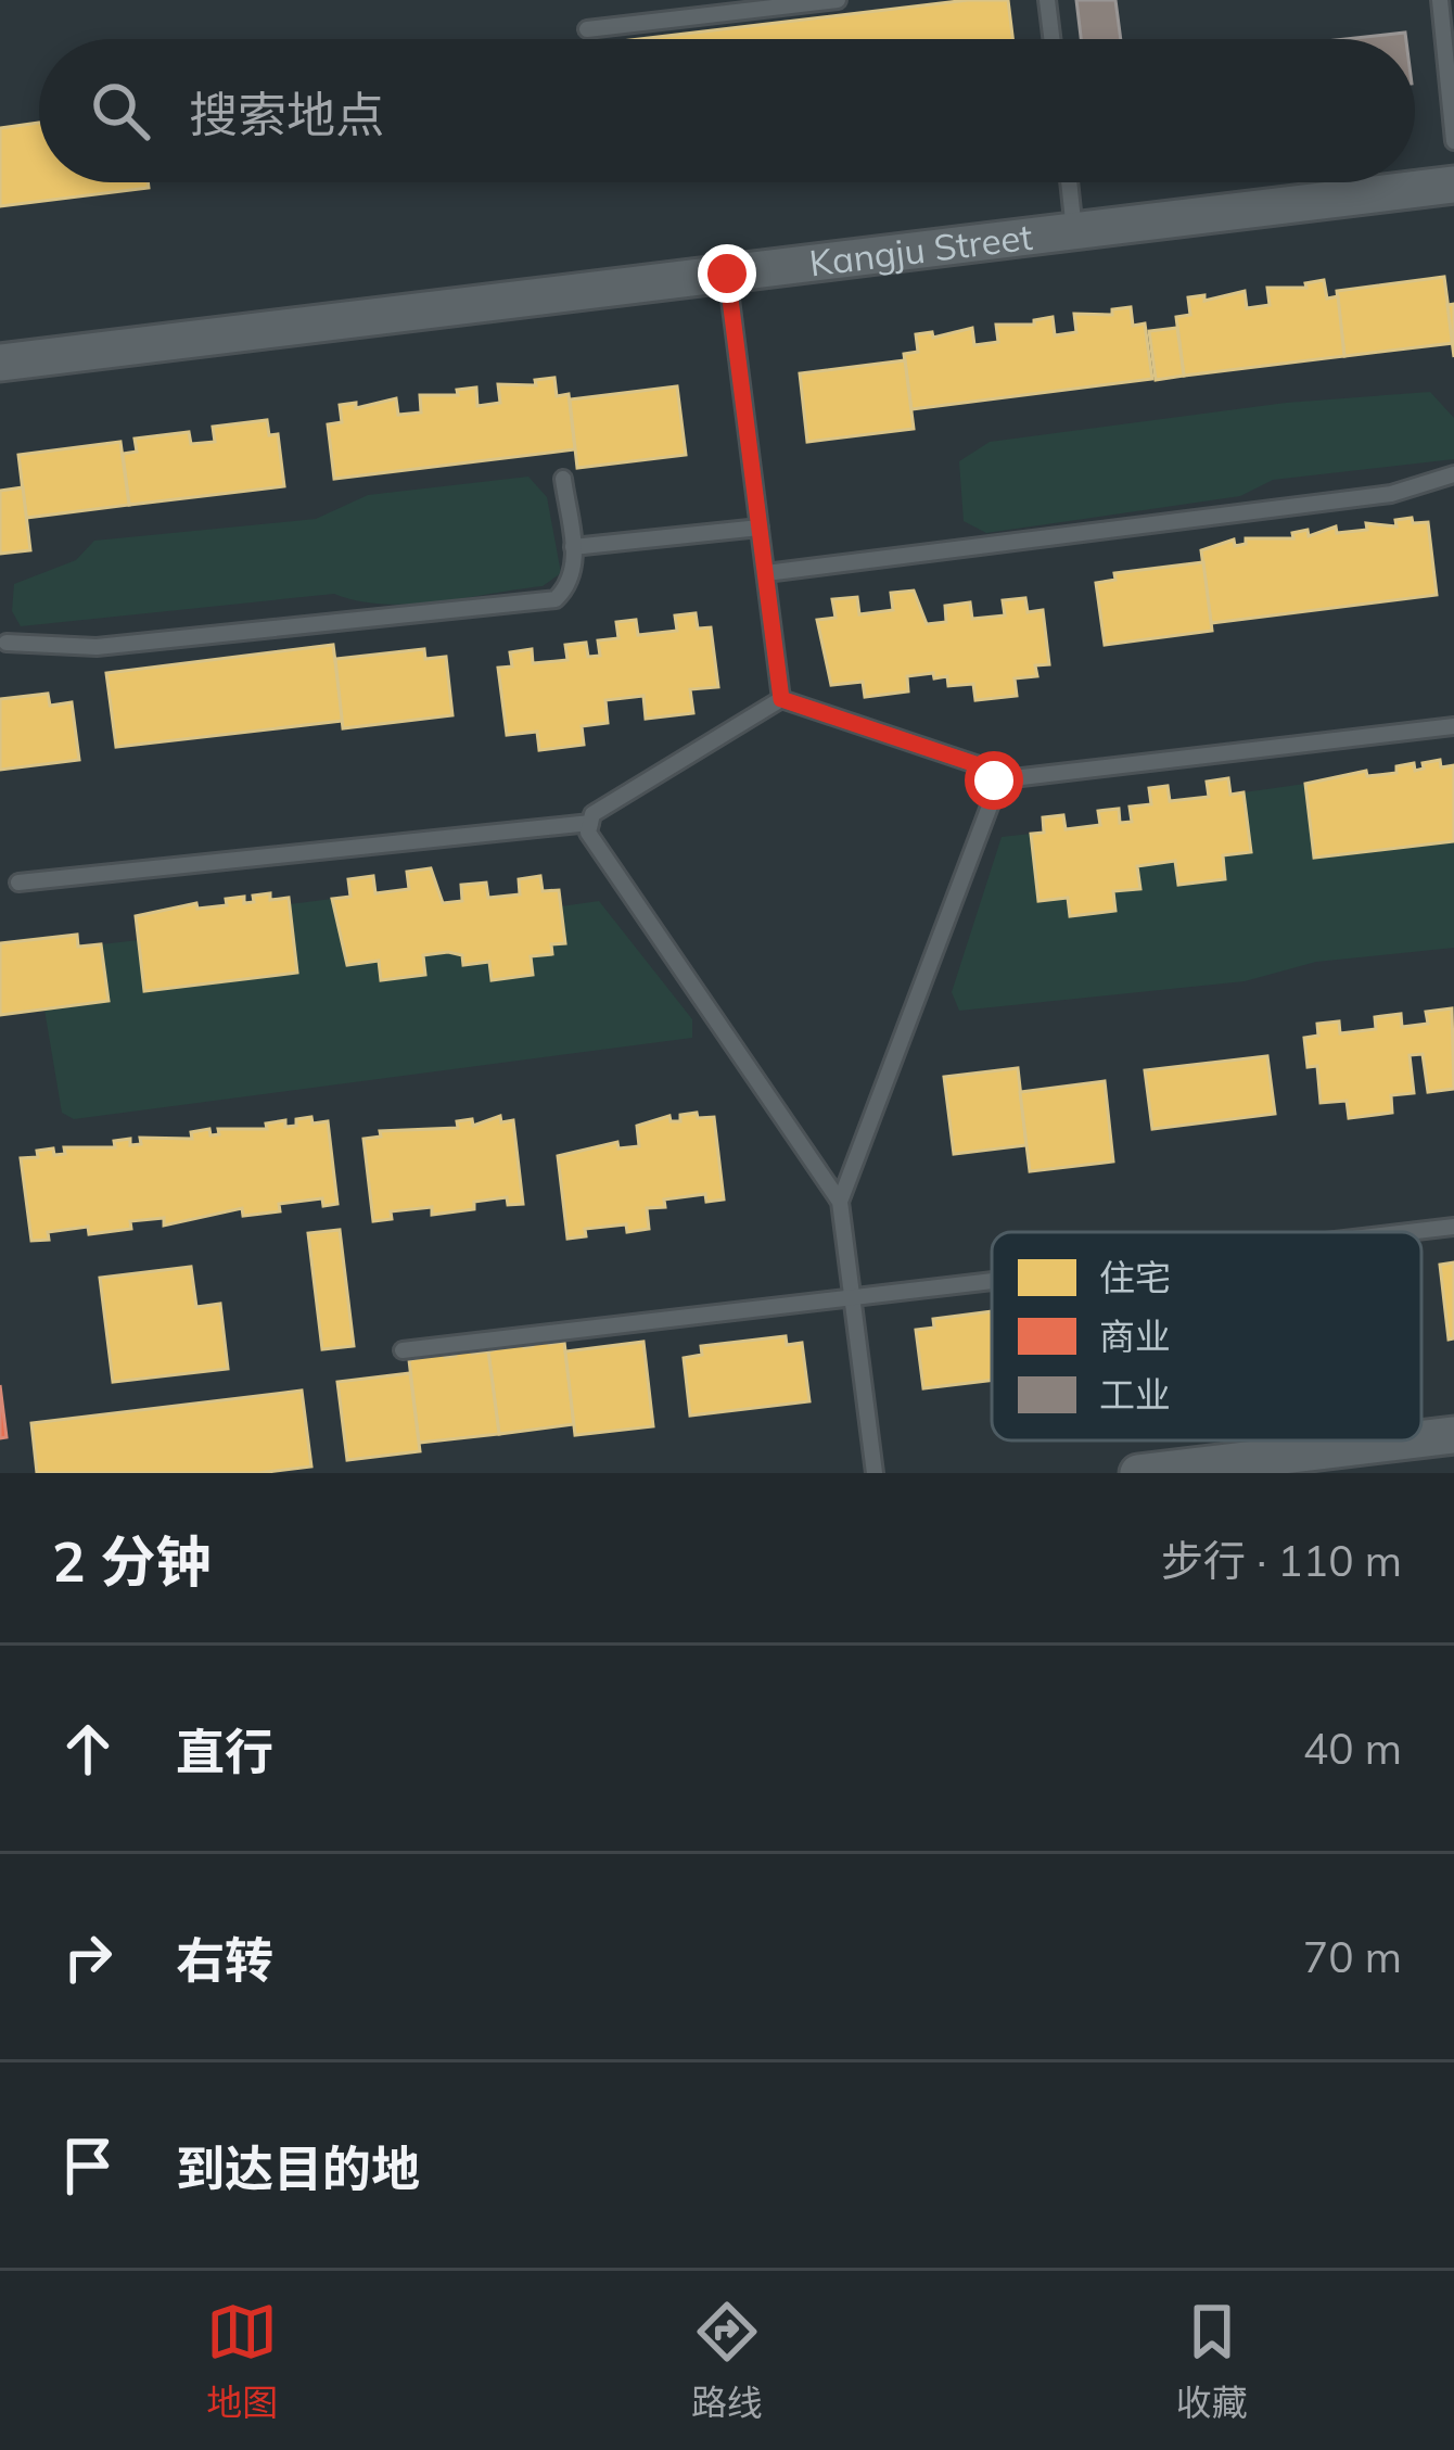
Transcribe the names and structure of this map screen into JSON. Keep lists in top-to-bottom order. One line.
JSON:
{"streets":{"street":["Kangju Street"]},"legend":["住宅","商业","工业"],"page":{"search":"搜索地点","heading":["2 分钟","步行 · 110 m"],"list":[["直行","40 m"],["右转","70 m"],"到达目的地"],"nav":["地图","路线","收藏"]}}
